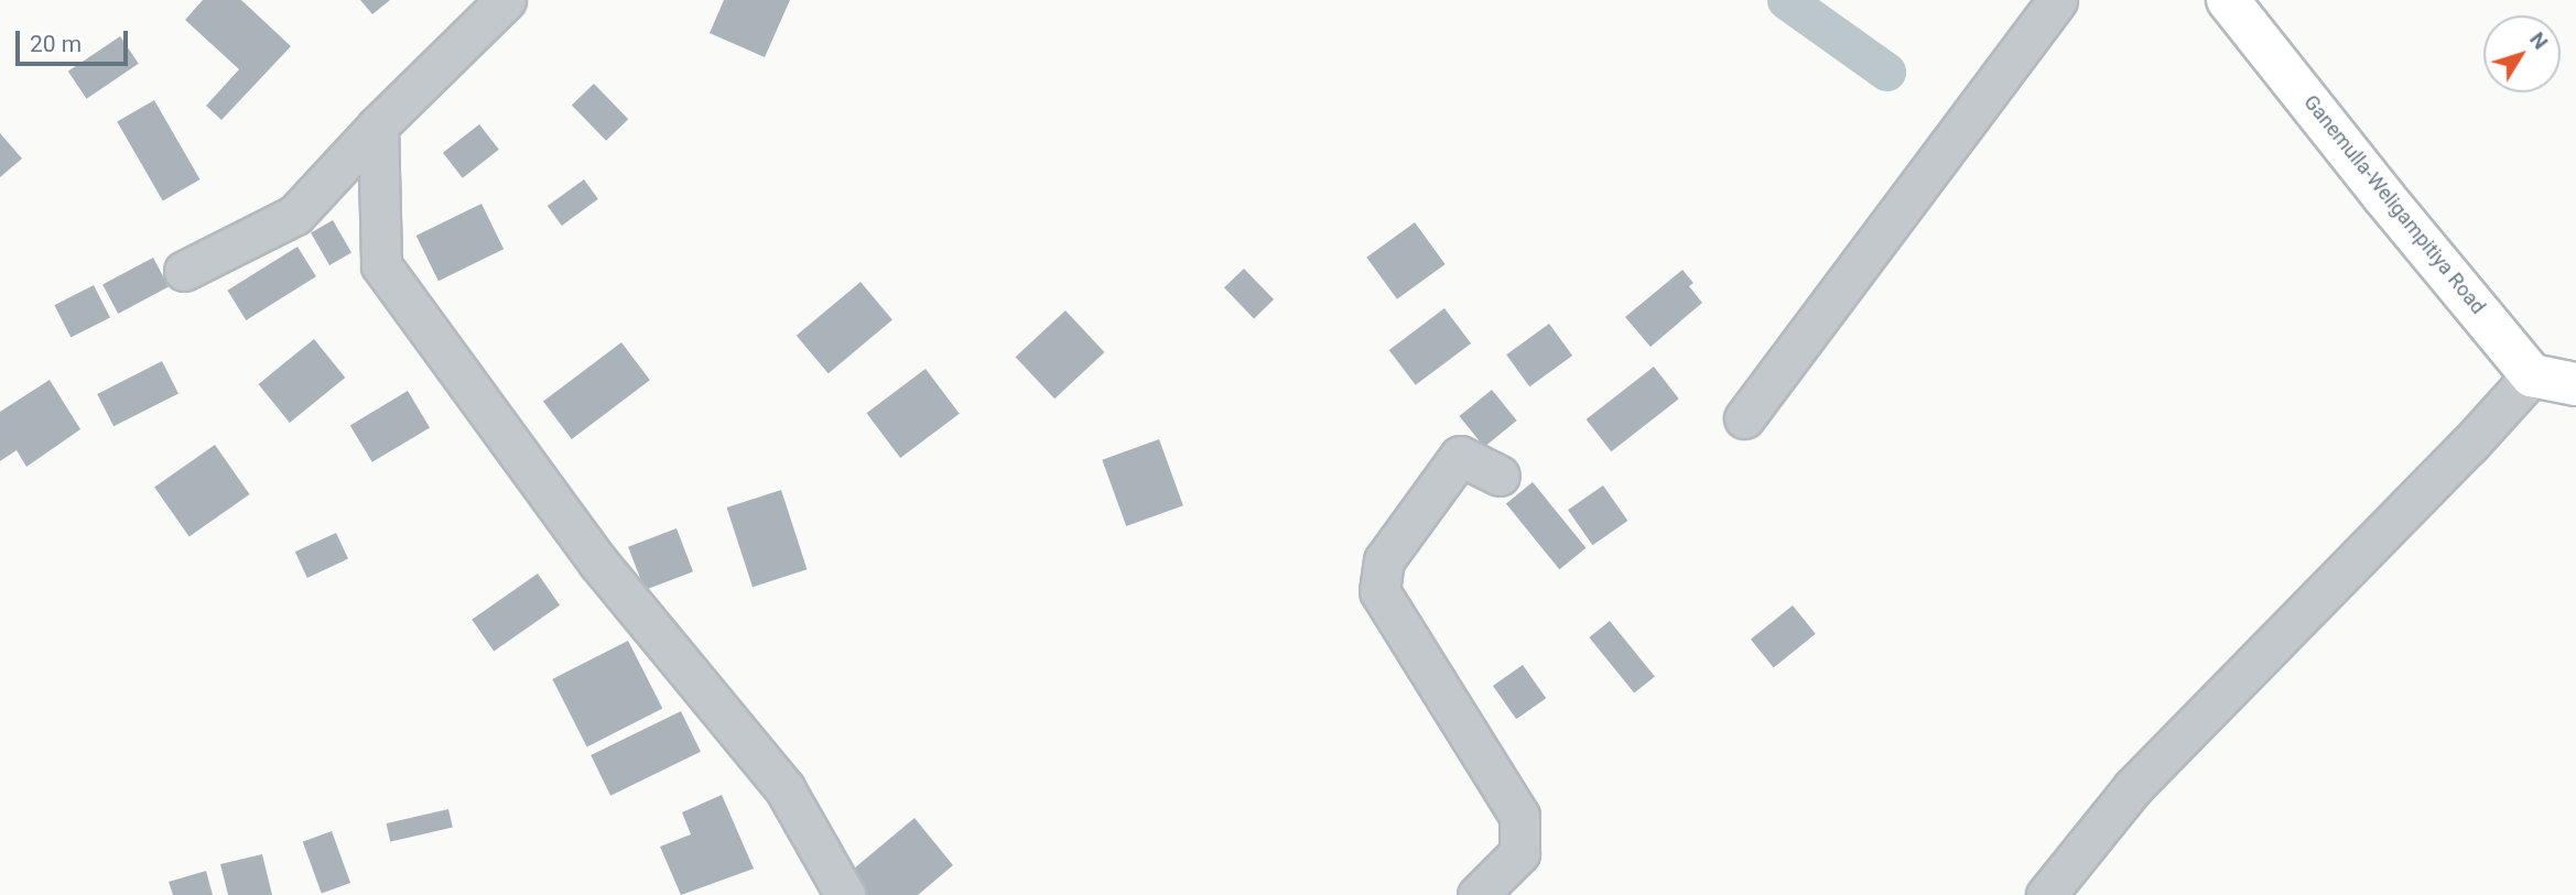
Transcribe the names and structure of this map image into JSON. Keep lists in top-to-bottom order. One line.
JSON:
{"streets":{"street":["Ganemulla-Weligampitiya Road"]},"scale_bar":"20 m","north":"top right"}
